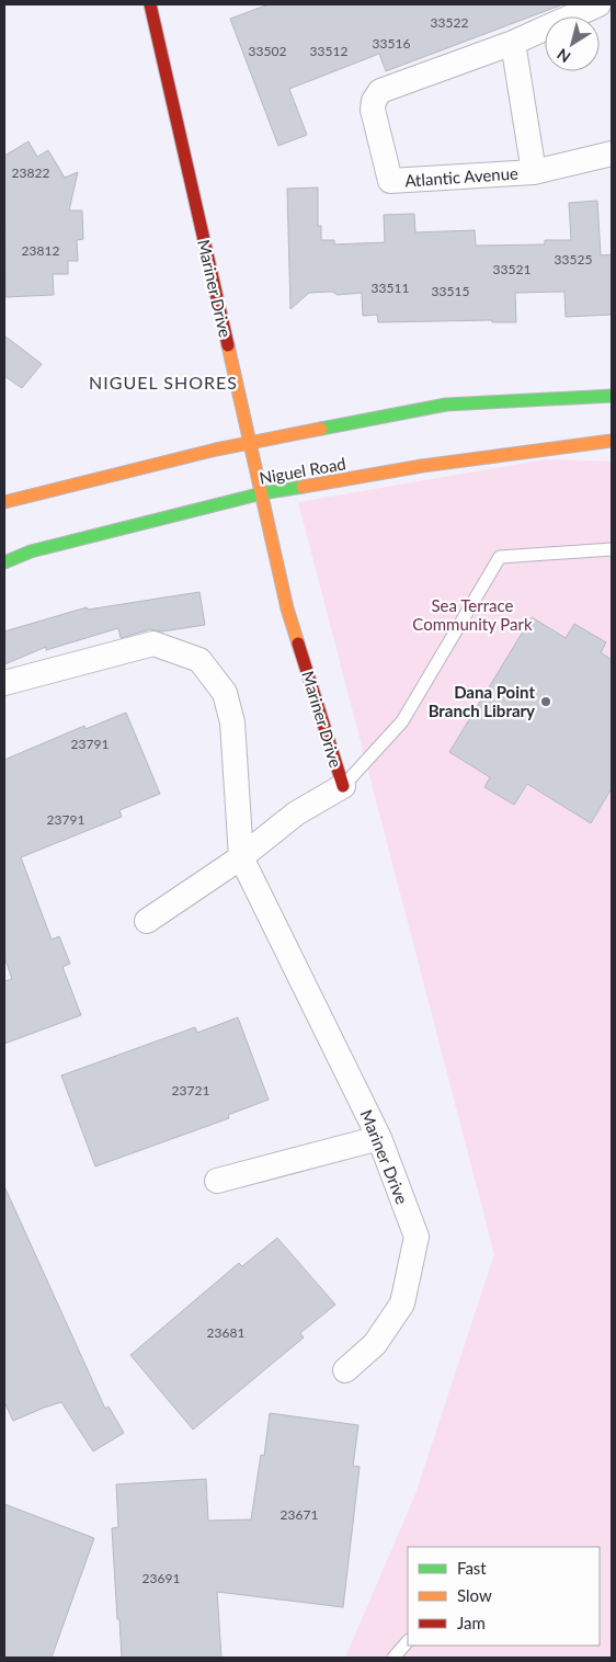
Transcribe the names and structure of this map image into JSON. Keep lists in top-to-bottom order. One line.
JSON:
{"streets":{"main road":["Mariner Drive","Niguel Road"],"street":["Atlantic Avenue"]},"crossings":[["Mariner Drive","Niguel Road"]],"districts":["NIGUEL SHORES"],"parks":["Sea Terrace Community Park"],"places":["Dana Point Branch Library"],"house_numbers":["33522","33516","33502","33512","23822","23812","33525","33521","33511","33515","23791","23791","23721","23681","23671","23691"],"legend":["Fast","Slow","Jam"],"north":"bottom left"}
